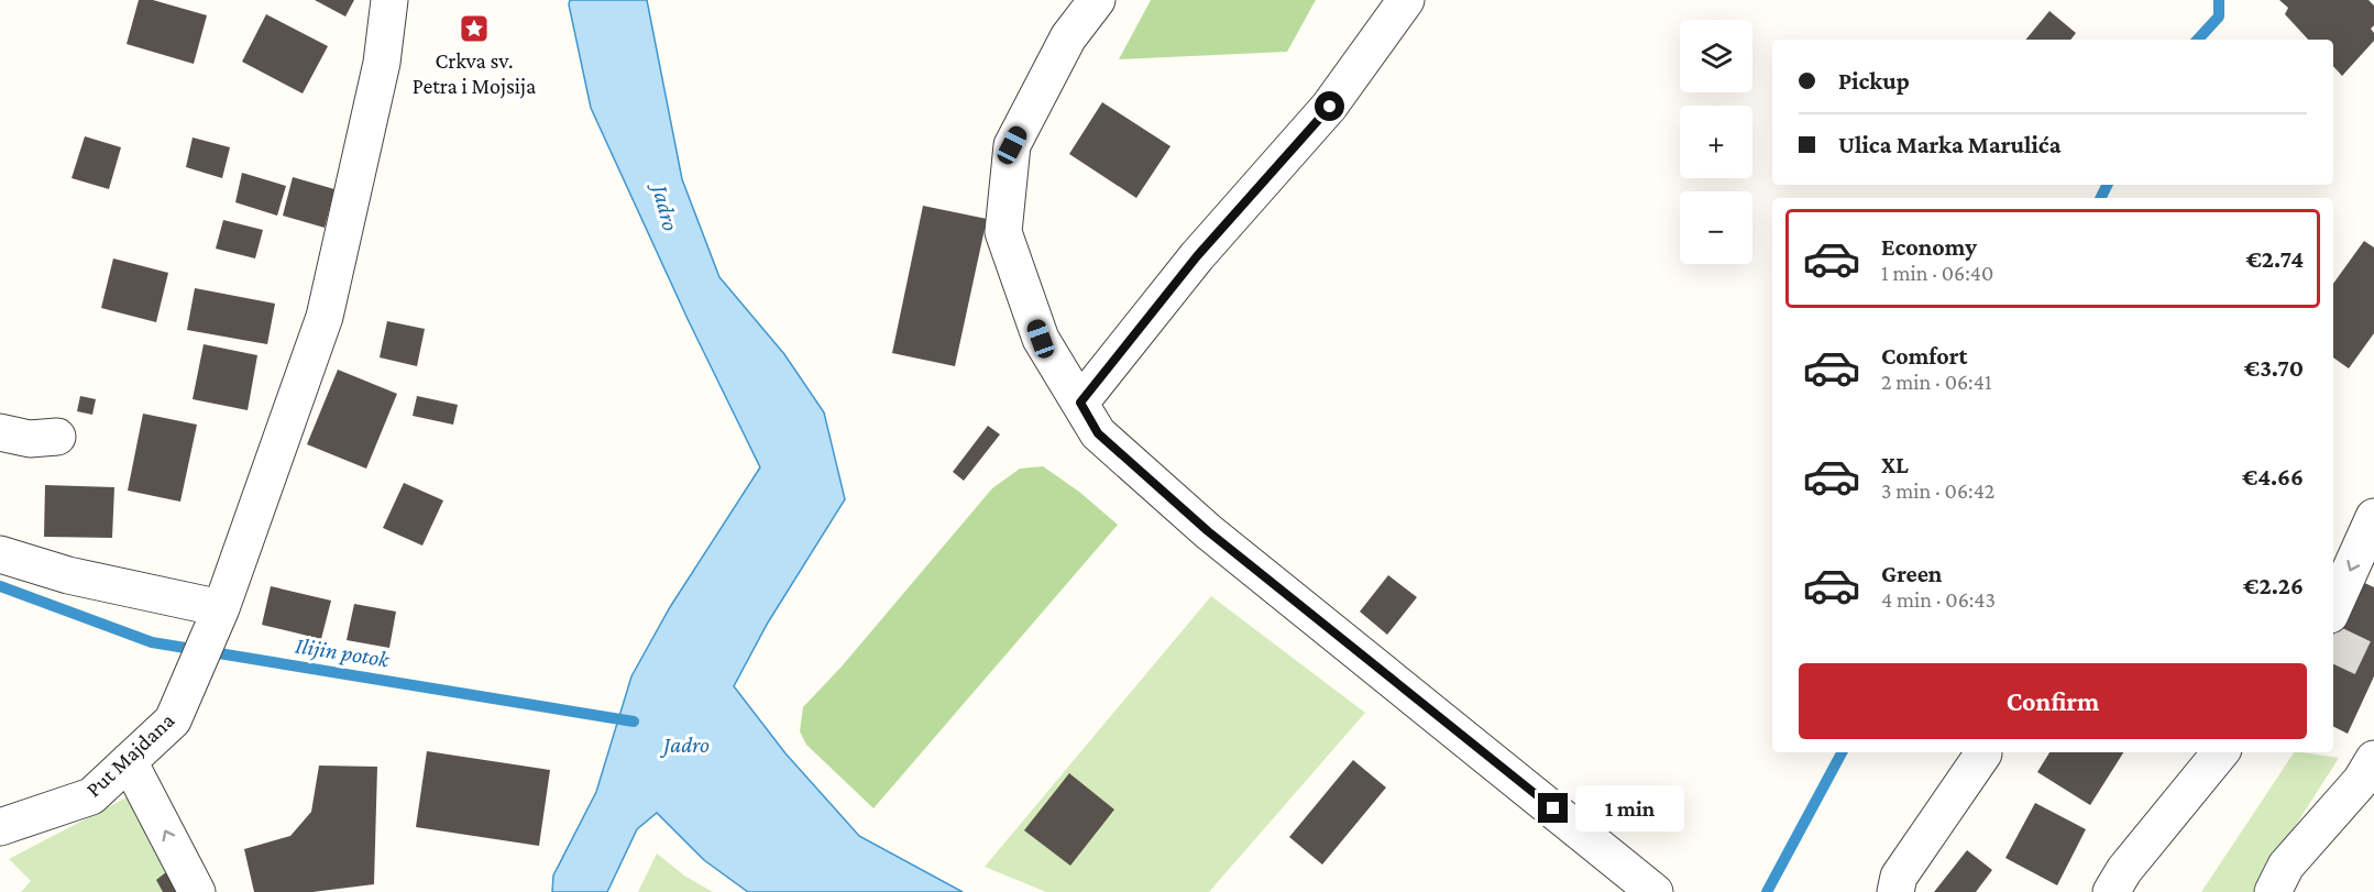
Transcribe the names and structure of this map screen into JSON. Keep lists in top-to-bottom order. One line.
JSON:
{"streets":{"street":["Put Majdana"]},"water":["Jadro","Ilijin potok"],"places":{"place":["Crkva sv. Petra i Mojsija"]},"page":{"map_buttons":["+","−"],"banner":["Pickup","Ulica Marka Marulića"],"list":[{"name":"Economy","note":"1 min · 06:40","value":"€2.74"},{"name":"Comfort","note":"2 min · 06:41","value":"€3.70"},{"name":"XL","note":"3 min · 06:42","value":"€4.66"},{"name":"Green","note":"4 min · 06:43","value":"€2.26"}],"buttons":"Confirm","bubble":"1 min"}}
